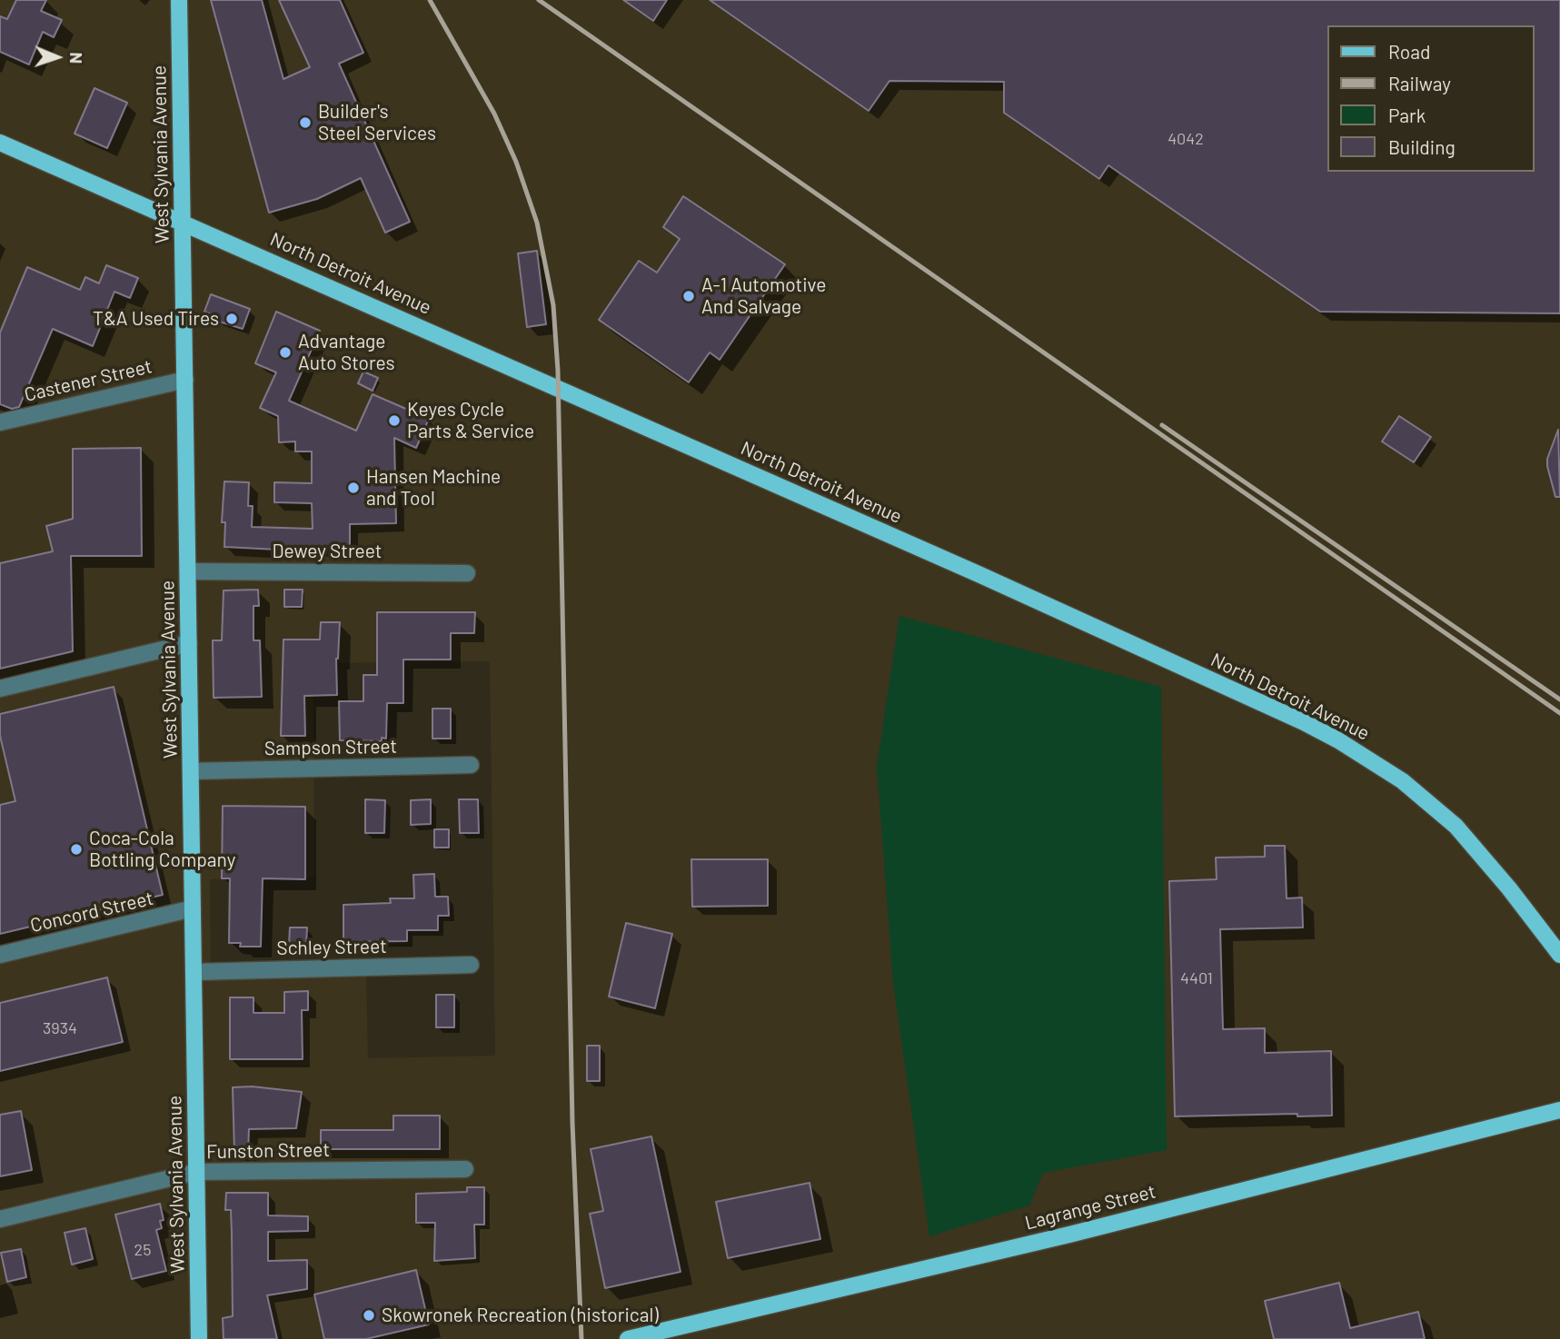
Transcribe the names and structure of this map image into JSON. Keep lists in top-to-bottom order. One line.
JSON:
{"streets":{"main road":["West Sylvania Avenue","North Detroit Avenue","Lagrange Street"],"street":["Castener Street","Dewey Street","Sampson Street","Concord Street","Schley Street","Funston Street"]},"crossings":[["West Sylvania Avenue","North Detroit Avenue"],["West Sylvania Avenue","Castener Street"],["West Sylvania Avenue","Dewey Street"],["West Sylvania Avenue","Sampson Street"],["West Sylvania Avenue","Concord Street"],["West Sylvania Avenue","Schley Street"],["West Sylvania Avenue","Funston Street"]],"places":["Builder's Steel Services","A-1 Automotive And Salvage","T&A Used Tires","Advantage Auto Stores","Keyes Cycle Parts & Service","Hansen Machine and Tool","Coca-Cola Bottling Company","Skowronek Recreation (historical)"],"house_numbers":["4042","4401","3934","25"],"legend":["Road","Railway","Park","Building"],"north":"right"}
